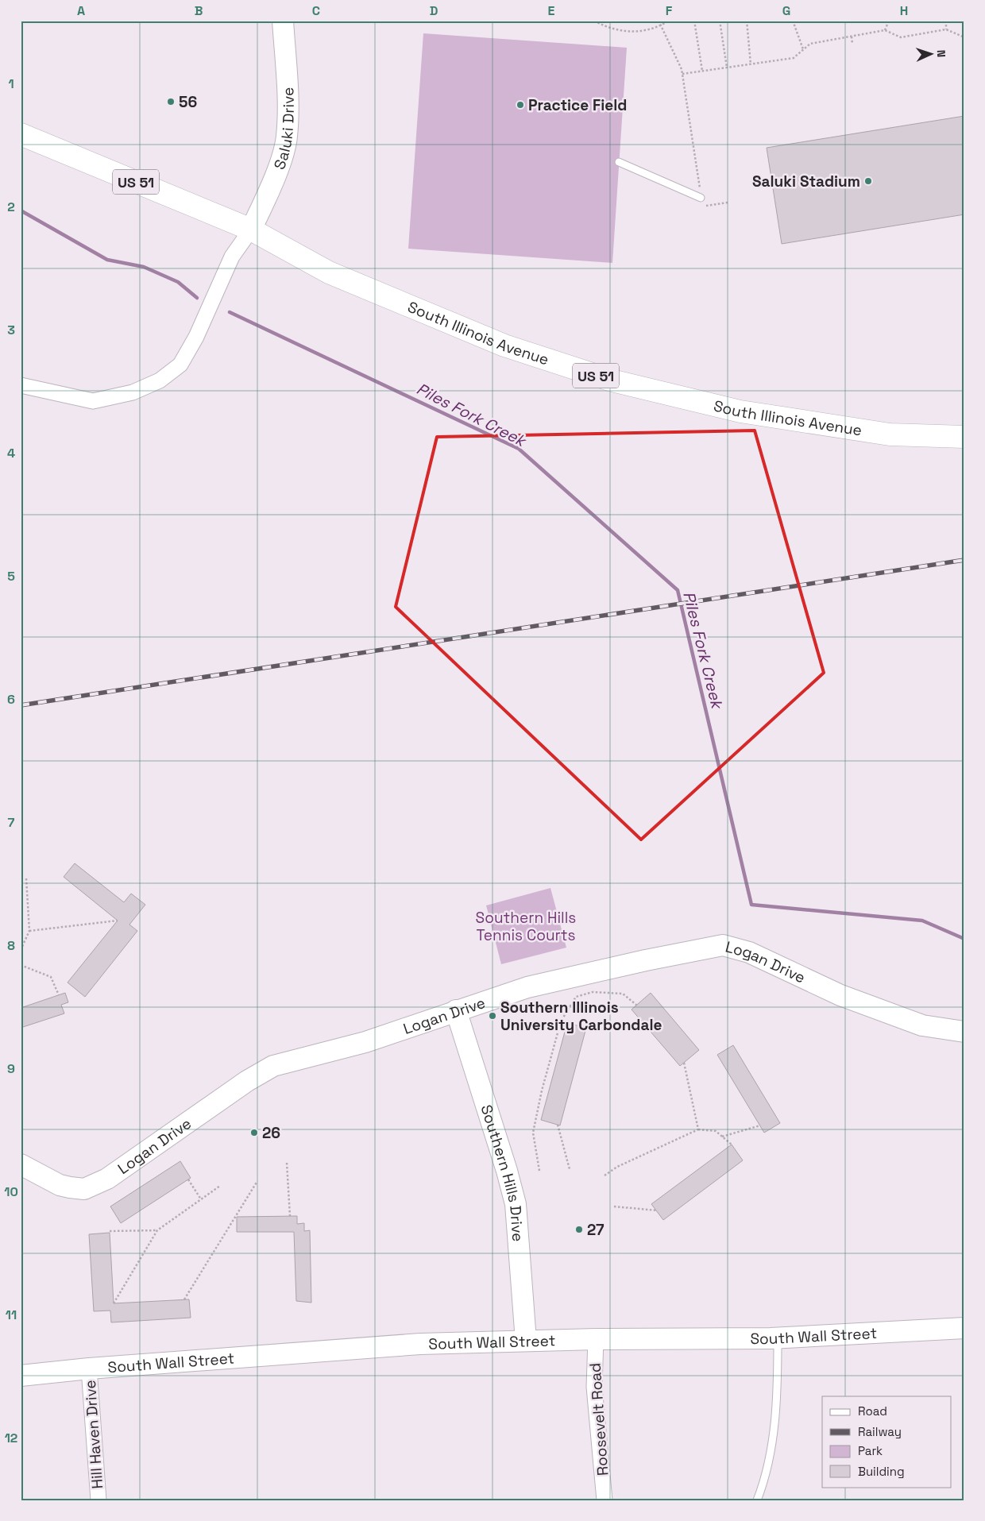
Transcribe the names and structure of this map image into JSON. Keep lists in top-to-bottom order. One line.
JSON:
{"streets":{"highway":["US 51","South Illinois Avenue"],"street":["Saluki Drive","Logan Drive","Southern Hills Drive","South Wall Street","Roosevelt Road","Hill Haven Drive"]},"crossings":[["Saluki Drive","South Illinois Avenue"],["Logan Drive","Southern Hills Drive"],["Southern Hills Drive","South Wall Street"],["South Wall Street","Roosevelt Road"],["South Wall Street","Hill Haven Drive"]],"water":["Piles Fork Creek"],"parks":["Southern Hills Tennis Courts"],"places":["56","Practice Field","Saluki Stadium","Southern Illinois University Carbondale","26","27"],"legend":["Road","Railway","Park","Building"],"north":"right","grid":{"columns":["A","B","C","D","E","F","G","H"],"rows":["1","2","3","4","5","6","7","8","9","10","11","12"]}}
